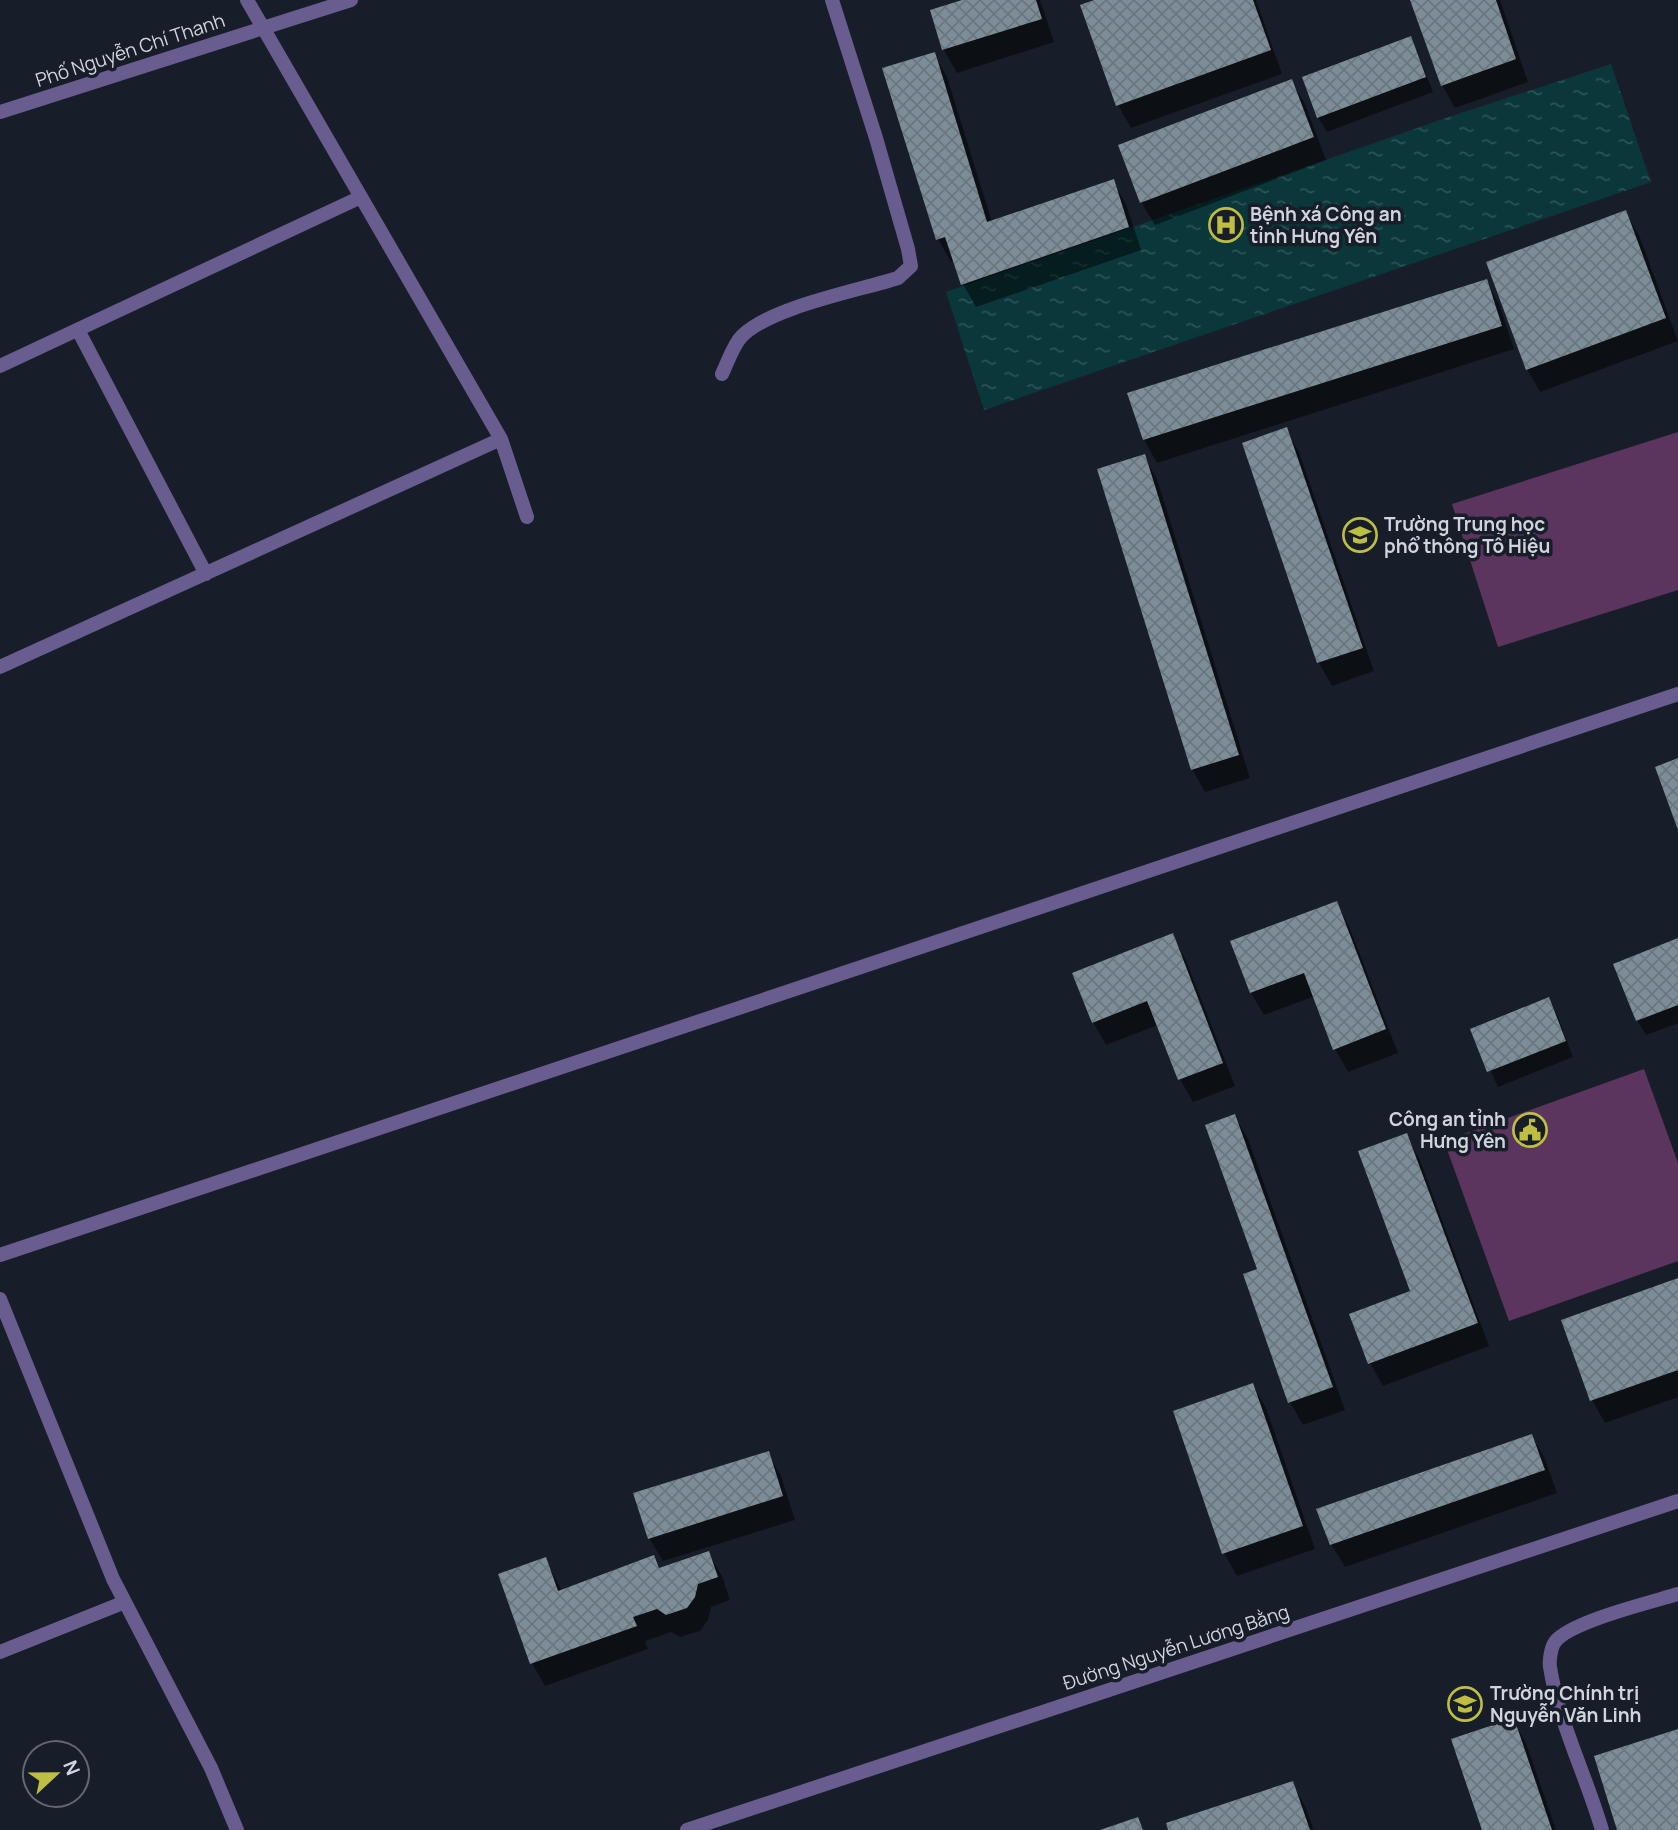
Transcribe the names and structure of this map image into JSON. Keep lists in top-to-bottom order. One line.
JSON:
{"streets":{"street":["Phố Nguyễn Chí Thanh","Đường Nguyễn Lương Bằng"]},"places":{"hospital":["Bệnh xá Công an tỉnh Hưng Yên"],"school or university":["Trường Trung học phổ thông Tô Hiệu","Trường Chính trị Nguyễn Văn Linh"],"public building":["Công an tỉnh Hưng Yên"]},"north":"right"}
